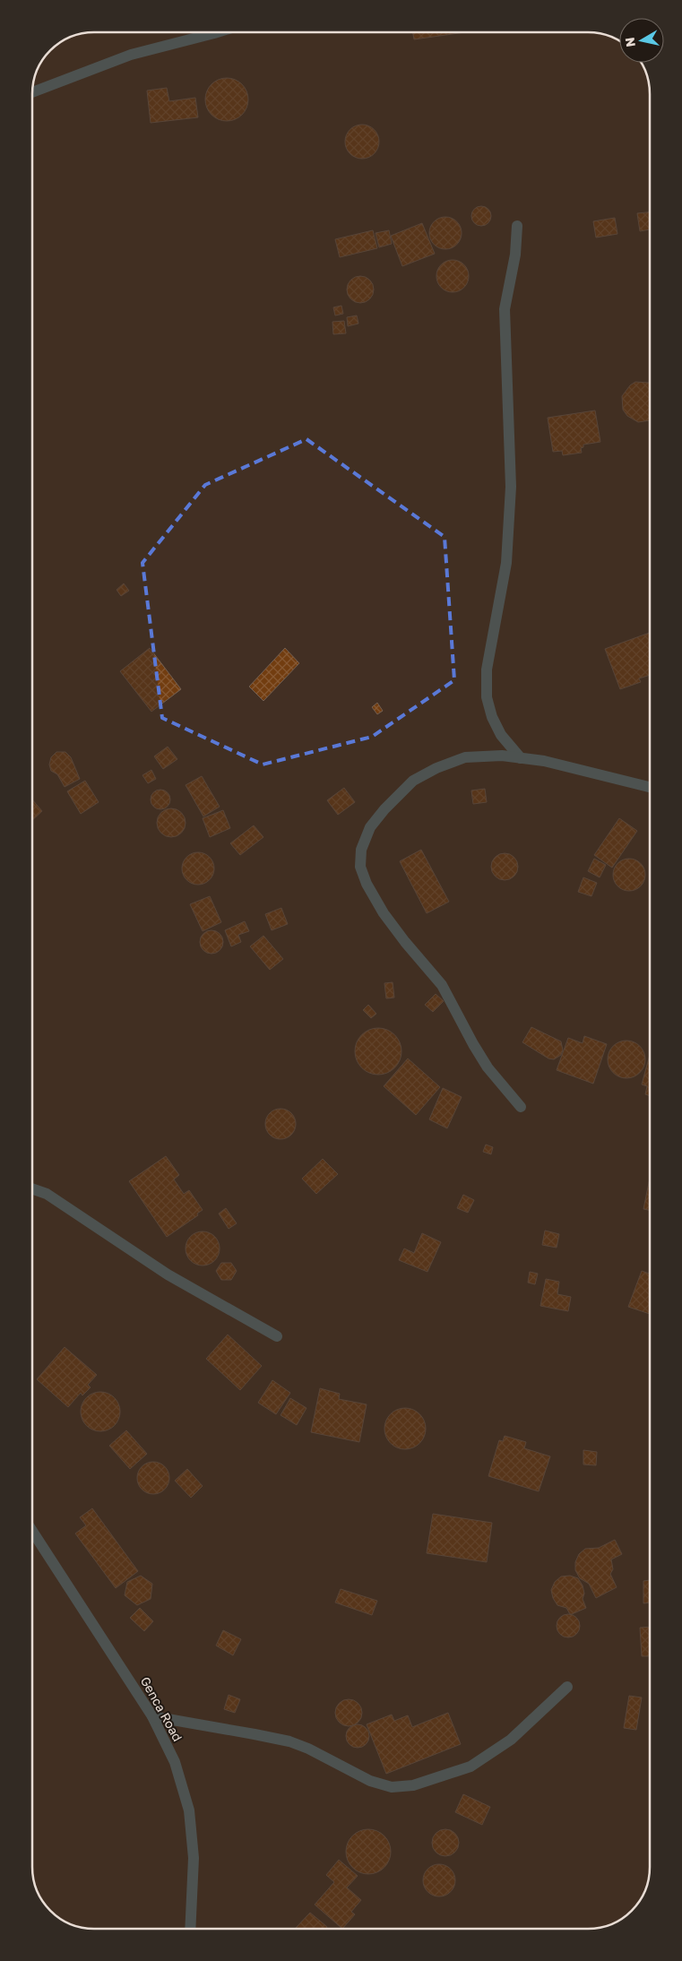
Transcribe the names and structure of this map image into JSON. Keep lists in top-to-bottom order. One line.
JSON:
{"streets":{"street":["Genca Road"]},"north":"left"}
